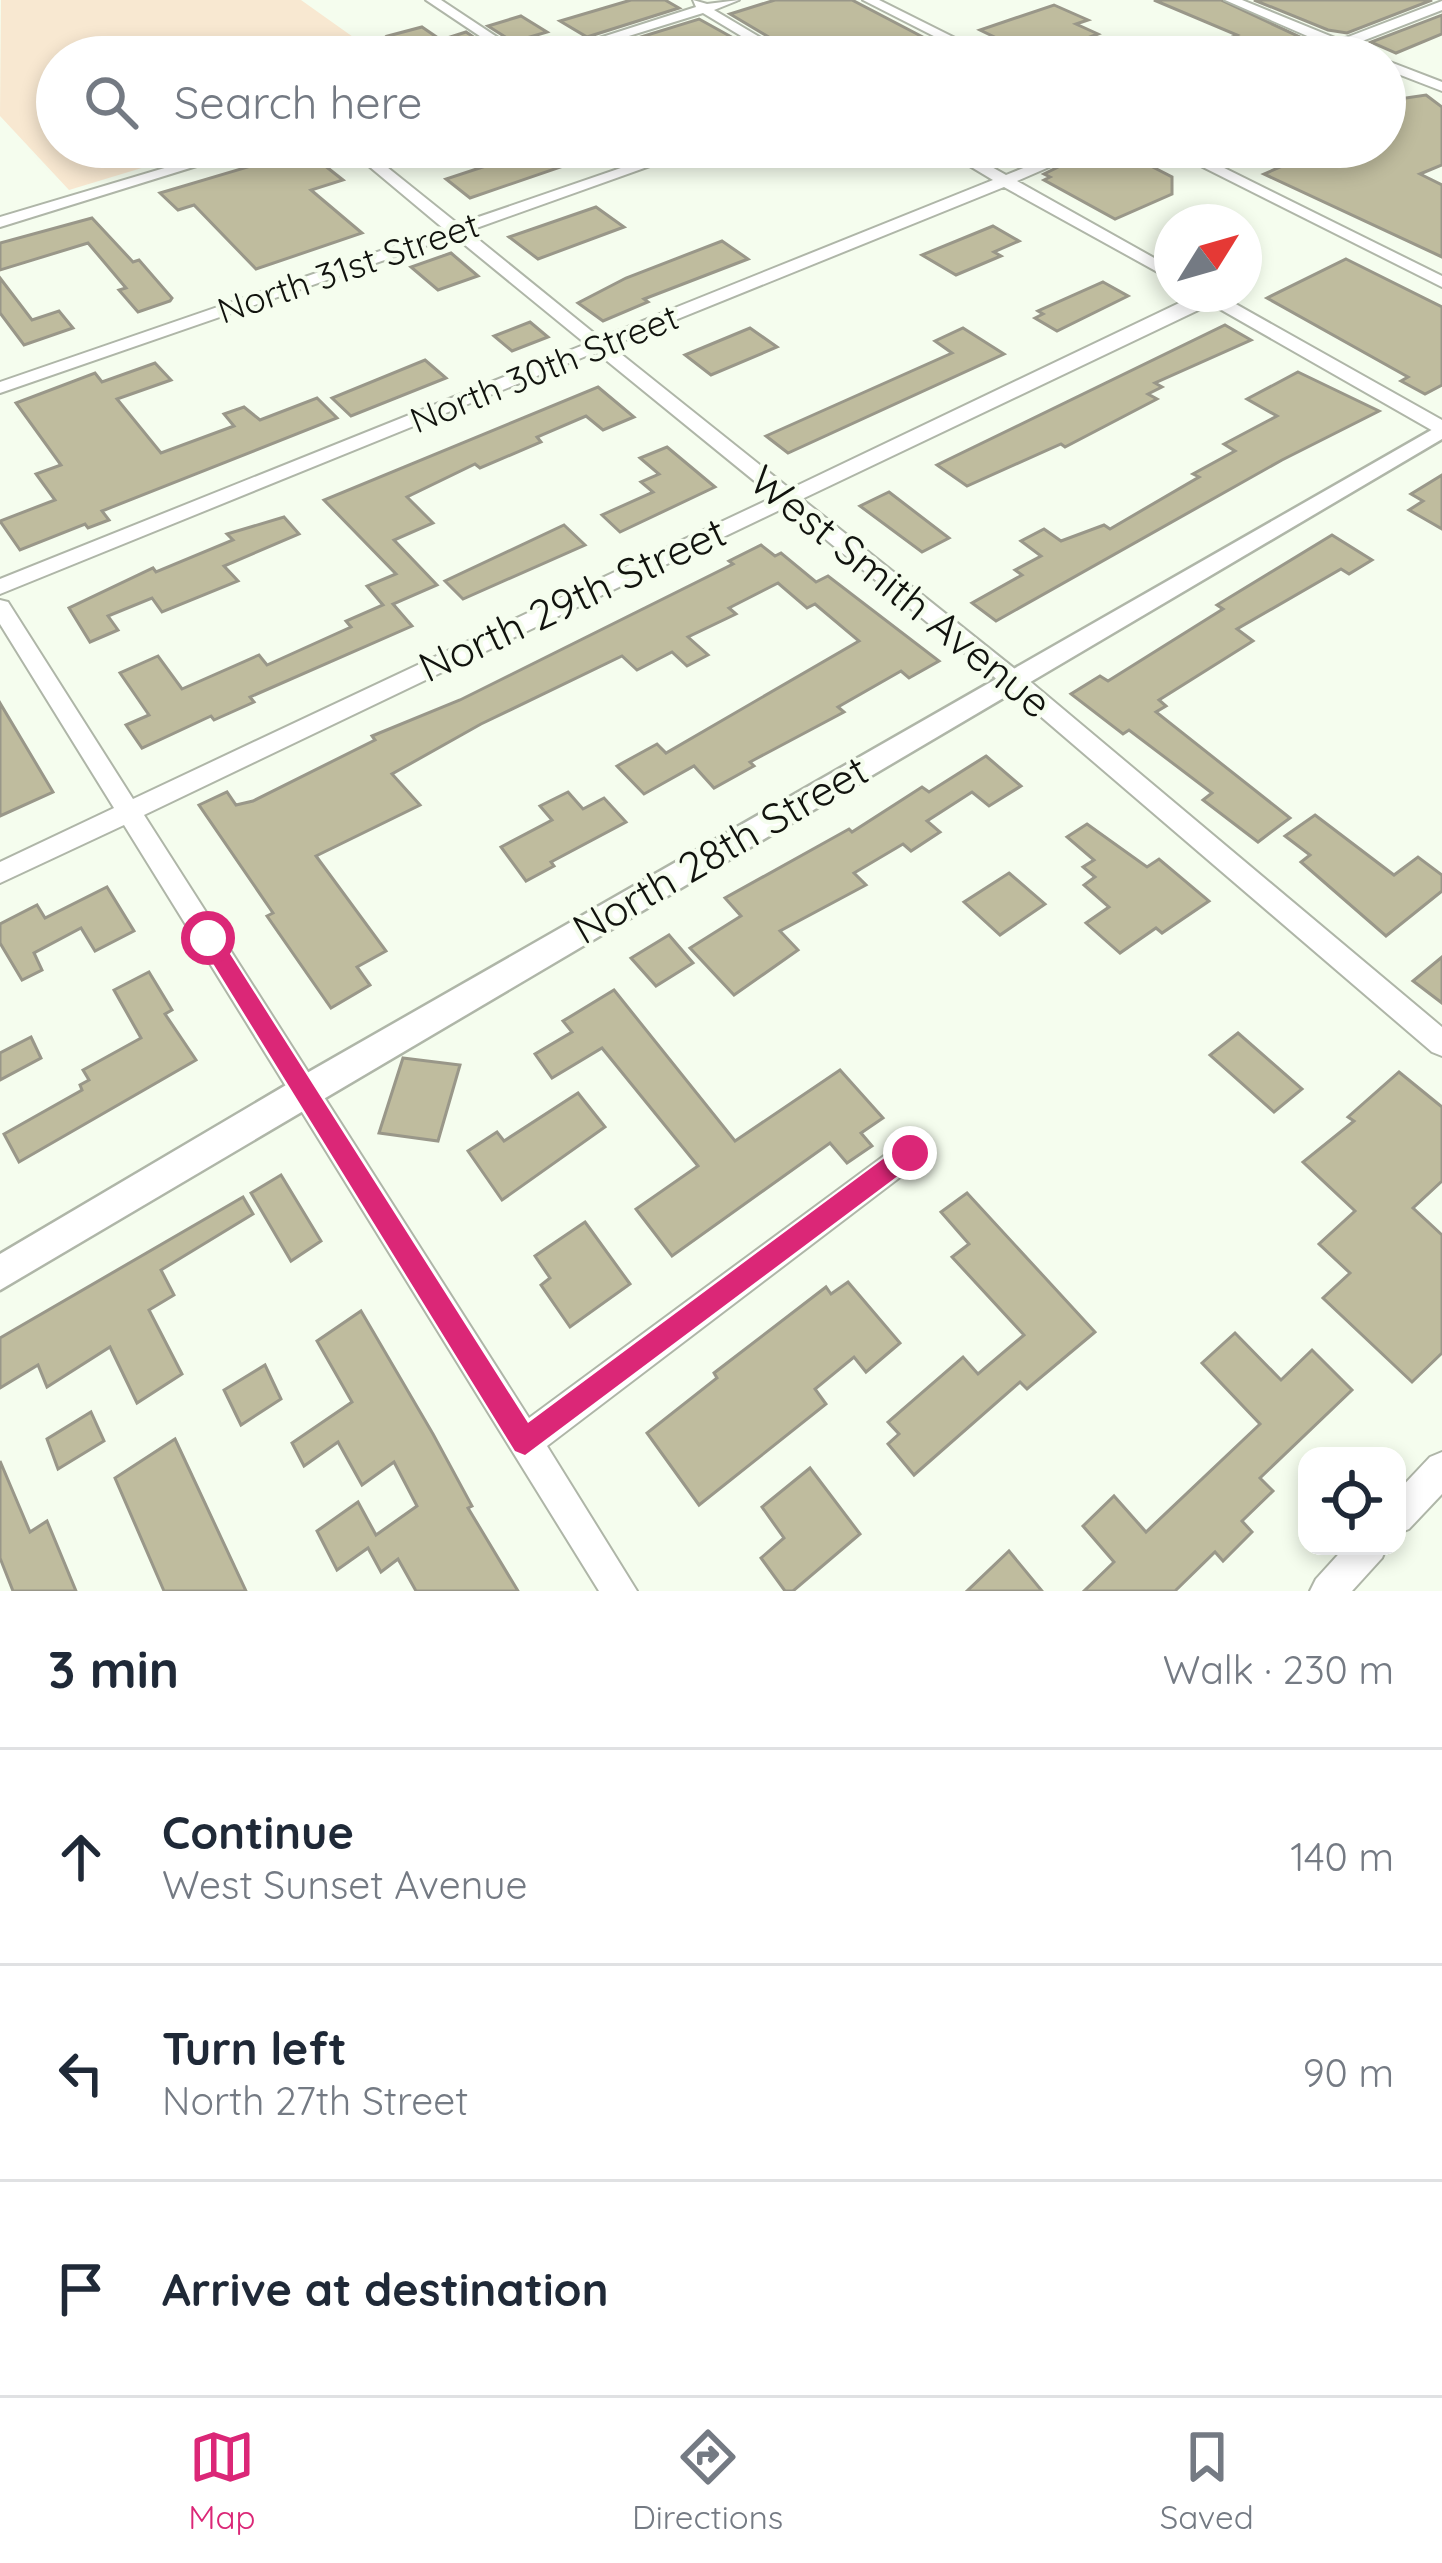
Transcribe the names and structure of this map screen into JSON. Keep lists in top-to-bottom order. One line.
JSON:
{"streets":{"street":["North 31st Street","North 30th Street","West Smith Avenue","North 29th Street","North 28th Street"]},"crossings":[["North 31st Street","West Smith Avenue"],["North 30th Street","West Smith Avenue"],["West Smith Avenue","North 29th Street"],["West Smith Avenue","North 28th Street"]],"north":"top right","page":{"search":"Search here","heading":["3 min","Walk · 230 m"],"list":[["Continue","West Sunset Avenue","140 m"],["Turn left","North 27th Street","90 m"],"Arrive at destination"],"nav":["Map","Directions","Saved"]}}
